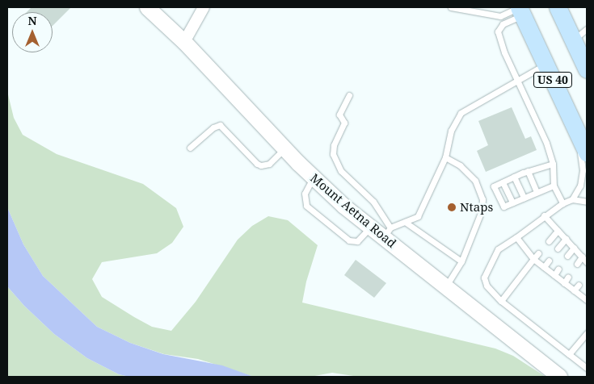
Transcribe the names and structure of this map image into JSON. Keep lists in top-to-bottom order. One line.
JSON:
{"streets":{"main road":["US 40"],"street":["Mount Aetna Road"]},"places":["Ntaps"],"north":"top"}
